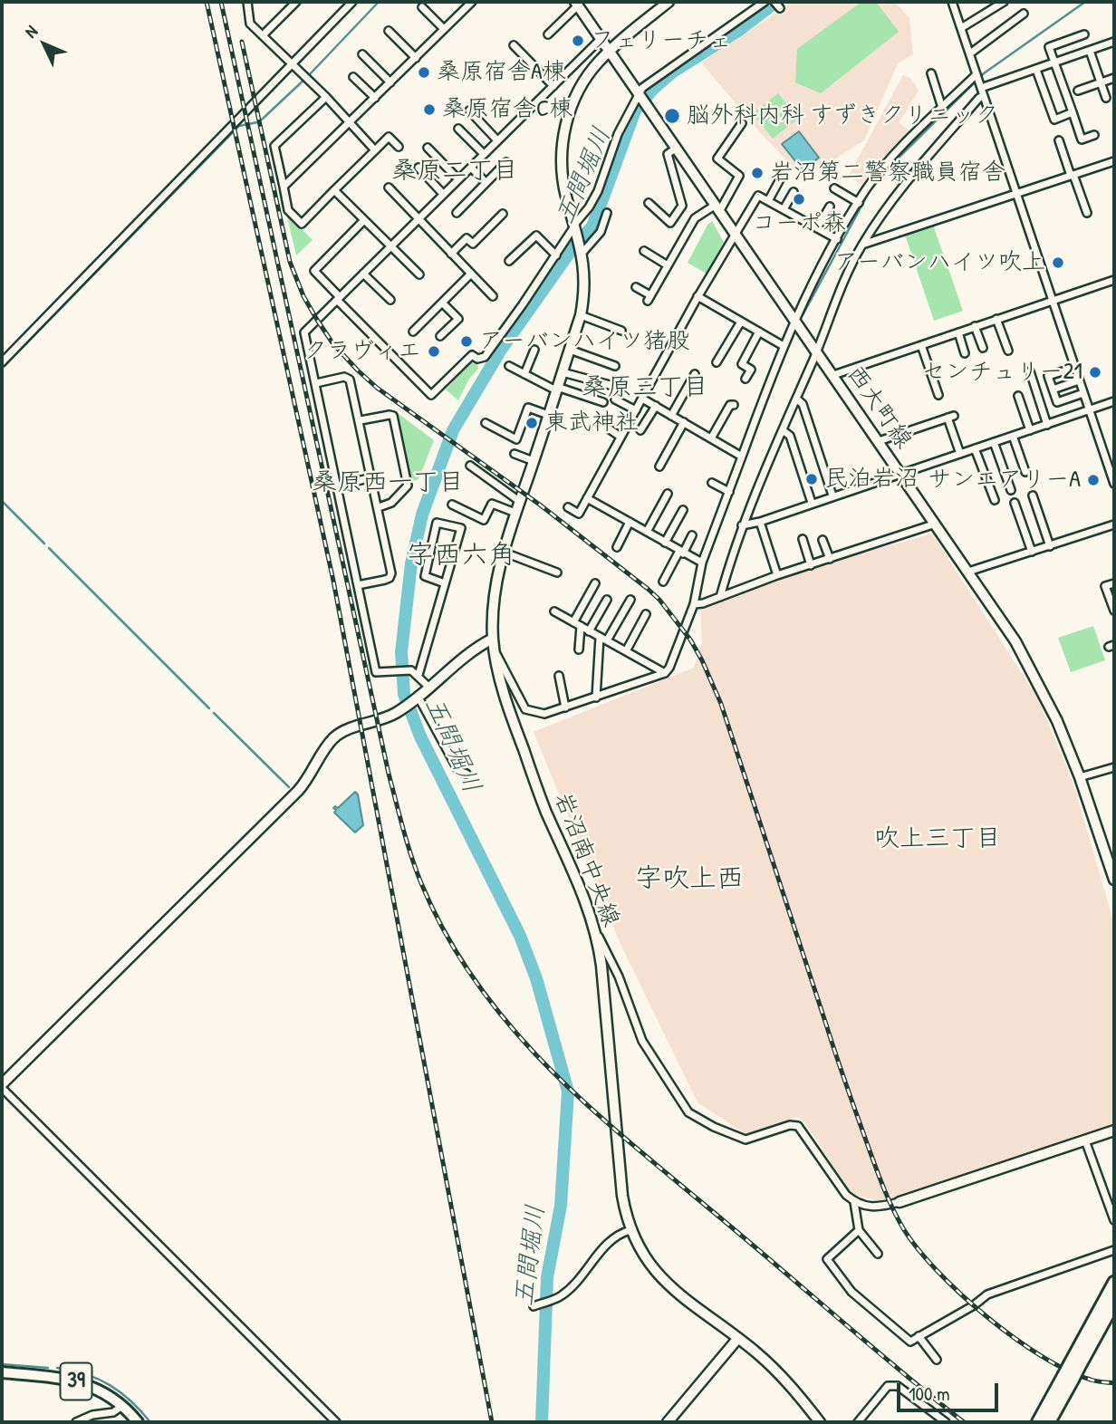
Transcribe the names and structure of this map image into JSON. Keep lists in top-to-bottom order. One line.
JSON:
{"streets":{"main road":["39"],"street":["西大町線","岩沼南中央線"]},"districts":["桑原二丁目","桑原三丁目","桑原西一丁目","字西六角","吹上三丁目","字吹上西"],"water":["五間堀川"],"places":["フェリーチェ","桑原宿舎A棟","桑原宿舎C棟","脳外科内科 すずきクリニック","岩沼第二警察職員宿舎","コーポ森","アーバンハイツ吹上","アーバンハイツ猪股","クラヴィエ","センチュリー21","東武神社","民泊岩沼","サンエアリーA"],"scale_bar":"100 m","north":"top left"}
